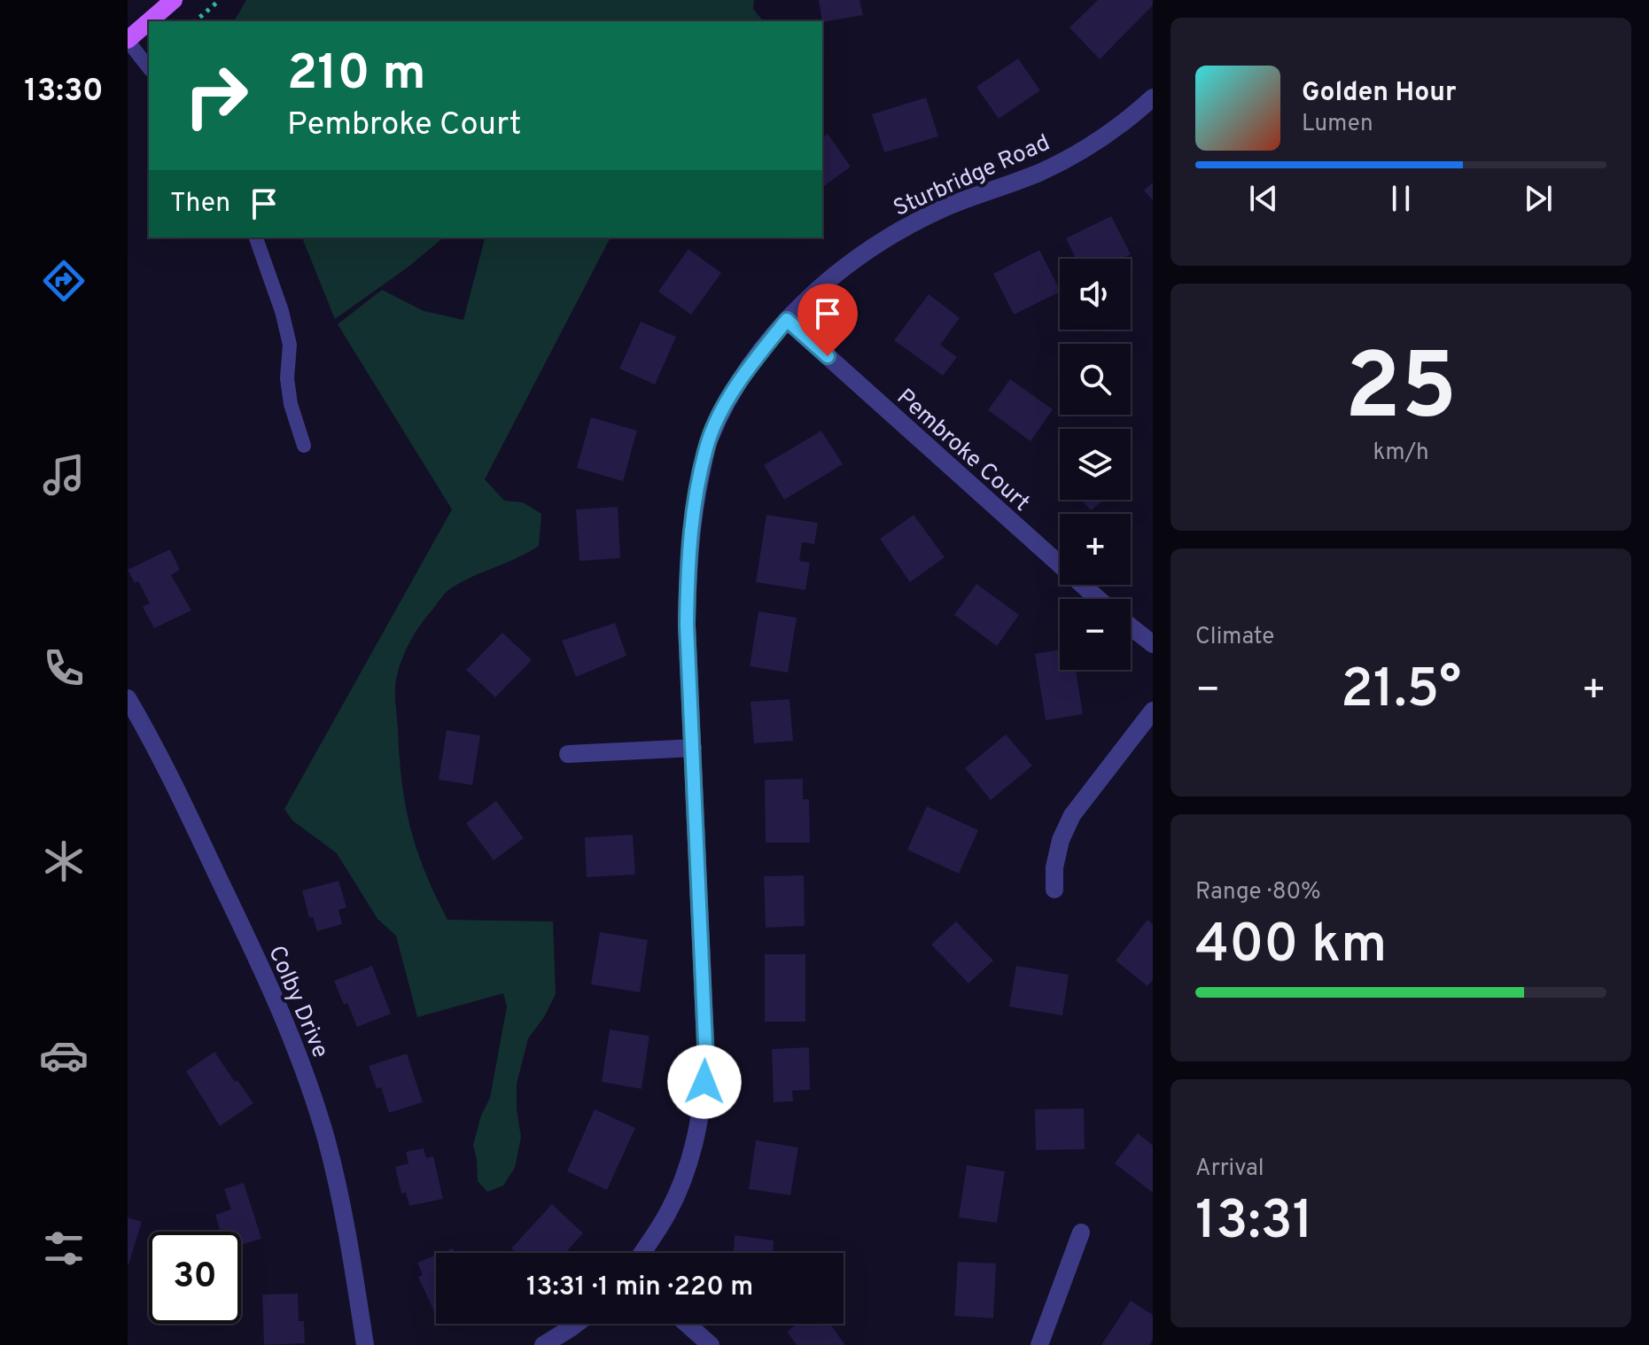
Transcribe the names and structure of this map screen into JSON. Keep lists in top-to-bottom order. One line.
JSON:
{"streets":{"street":["Sturbridge Road","Pembroke Court","Colby Drive"]},"crossings":[["Sturbridge Road","Pembroke Court"]],"page":{"tabs":"13:30","turn":["210 m","Pembroke Court"],"song":["Golden Hour","Lumen"],"then":"Then","map_buttons":["+","−"],"tile":[["25","km/h"],"Climate",["Range · 80%","400 km"],["Arrival","13:31"]],"heat":["−","21.5°","+"],"limit":"30","trip":"13:31 · 1 min · 220 m"}}
